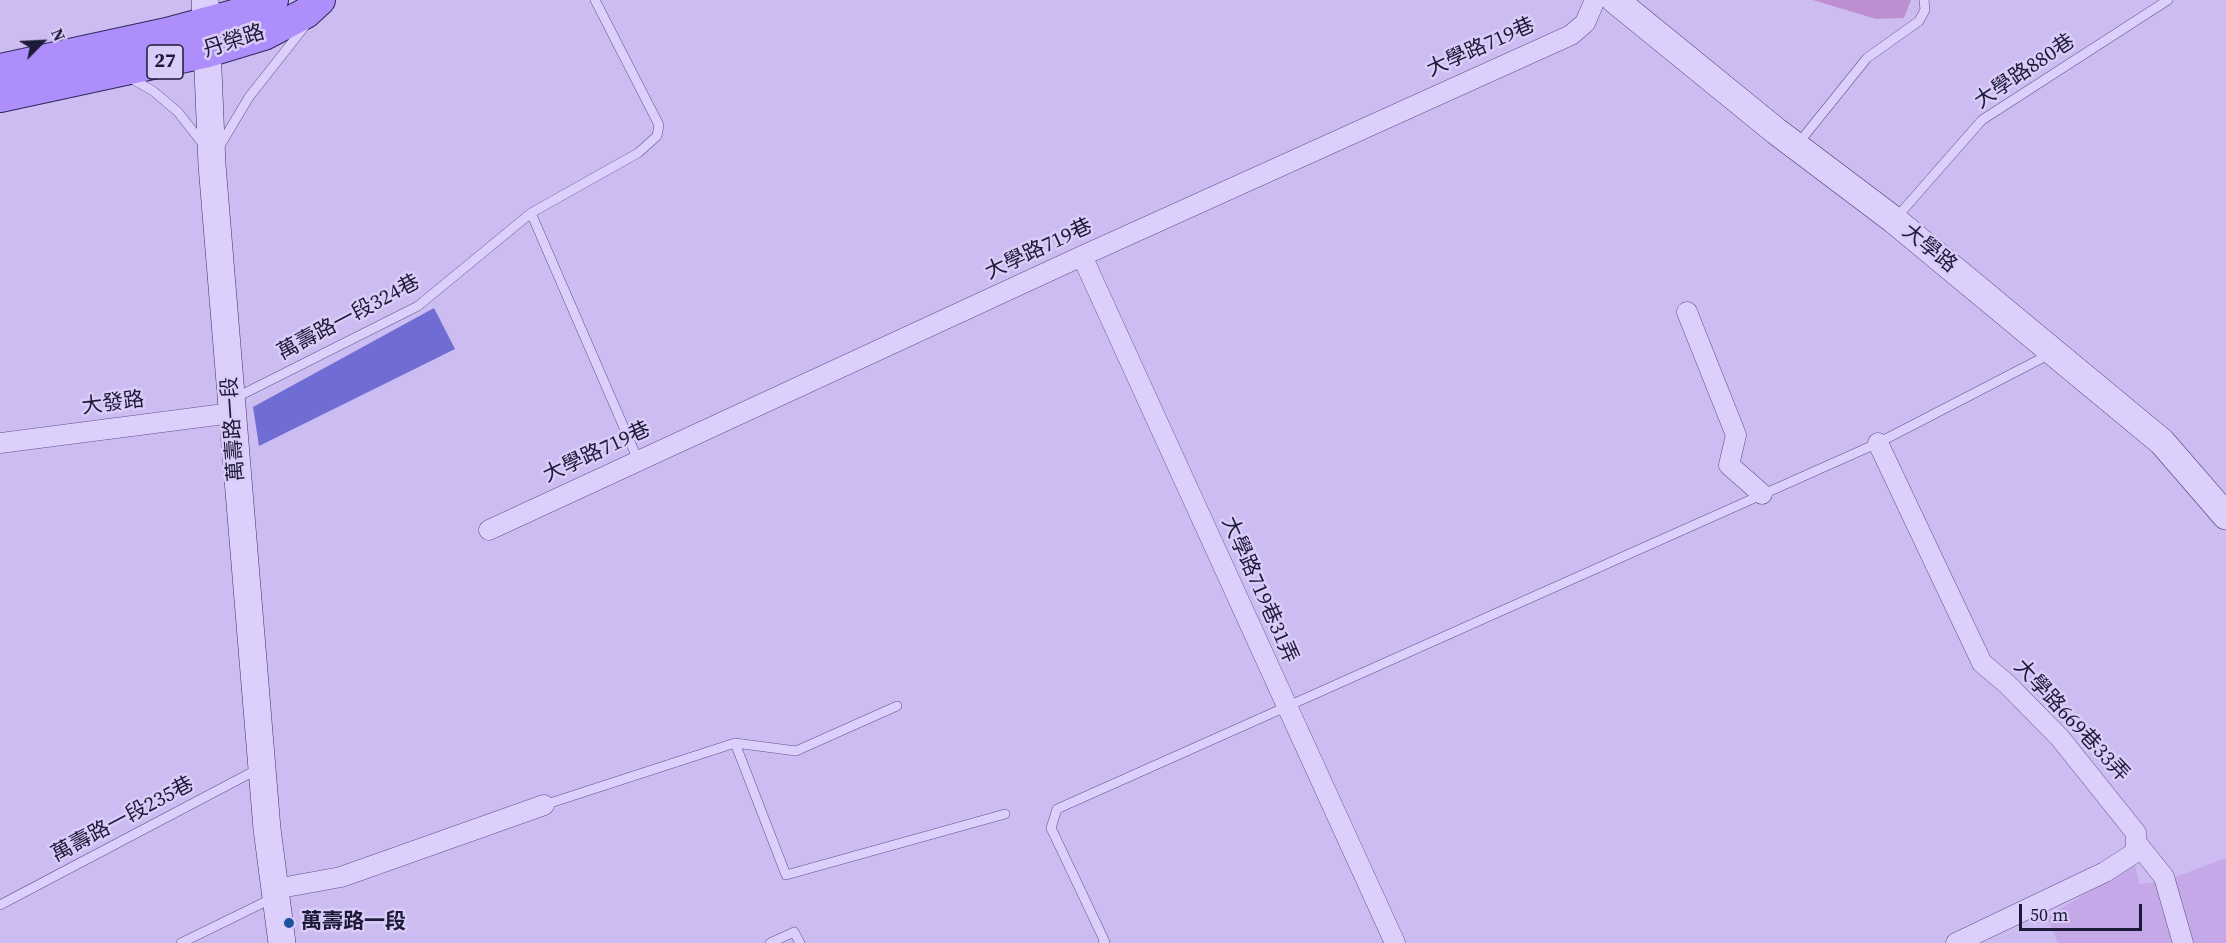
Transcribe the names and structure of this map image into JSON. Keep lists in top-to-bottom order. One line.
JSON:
{"streets":{"main road":["丹榮路","27","大學路","萬壽路一段"],"street":["大學路719巷","大發路","大學路719巷31弄","大學路669巷33弄"],"lane":["大學路880巷","萬壽路一段324巷","萬壽路一段235巷"]},"crossings":[["丹榮路","萬壽路一段"],["大學路719巷","大學路719巷31弄"],["大學路880巷","大學路"],["萬壽路一段324巷","大發路"],["萬壽路一段324巷","萬壽路一段"],["大發路","萬壽路一段"],["萬壽路一段","萬壽路一段235巷"]],"places":["萬壽路一段"],"scale_bar":"50 m","north":"top right"}
